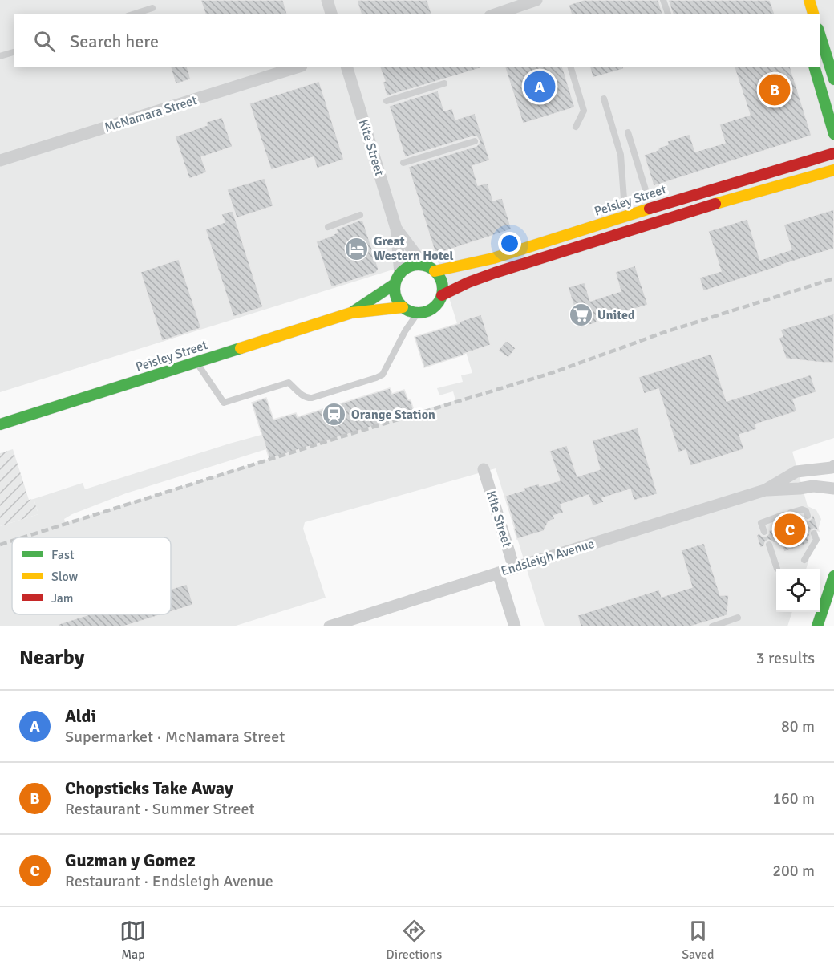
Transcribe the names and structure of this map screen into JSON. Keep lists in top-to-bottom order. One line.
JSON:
{"streets":{"main road":["Peisley Street"],"street":["McNamara Street","Kite Street","Endsleigh Avenue"]},"crossings":[["Kite Street","Peisley Street"],["Kite Street","Endsleigh Avenue"]],"places":{"hotel":["Great Western Hotel"],"supermarket":["United"],"station":["Orange Station"]},"legend":["Fast","Slow","Jam"],"page":{"search":"Search here","pins":["A","B","C"],"heading":["Nearby","3 results"],"list":[{"mark":"A","name":"Aldi","note":"Supermarket · McNamara Street","value":"80 m"},{"mark":"B","name":"Chopsticks Take Away","note":"Restaurant · Summer Street","value":"160 m"},{"mark":"C","name":"Guzman y Gomez","note":"Restaurant · Endsleigh Avenue","value":"200 m"}],"nav":["Map","Directions","Saved"]}}
